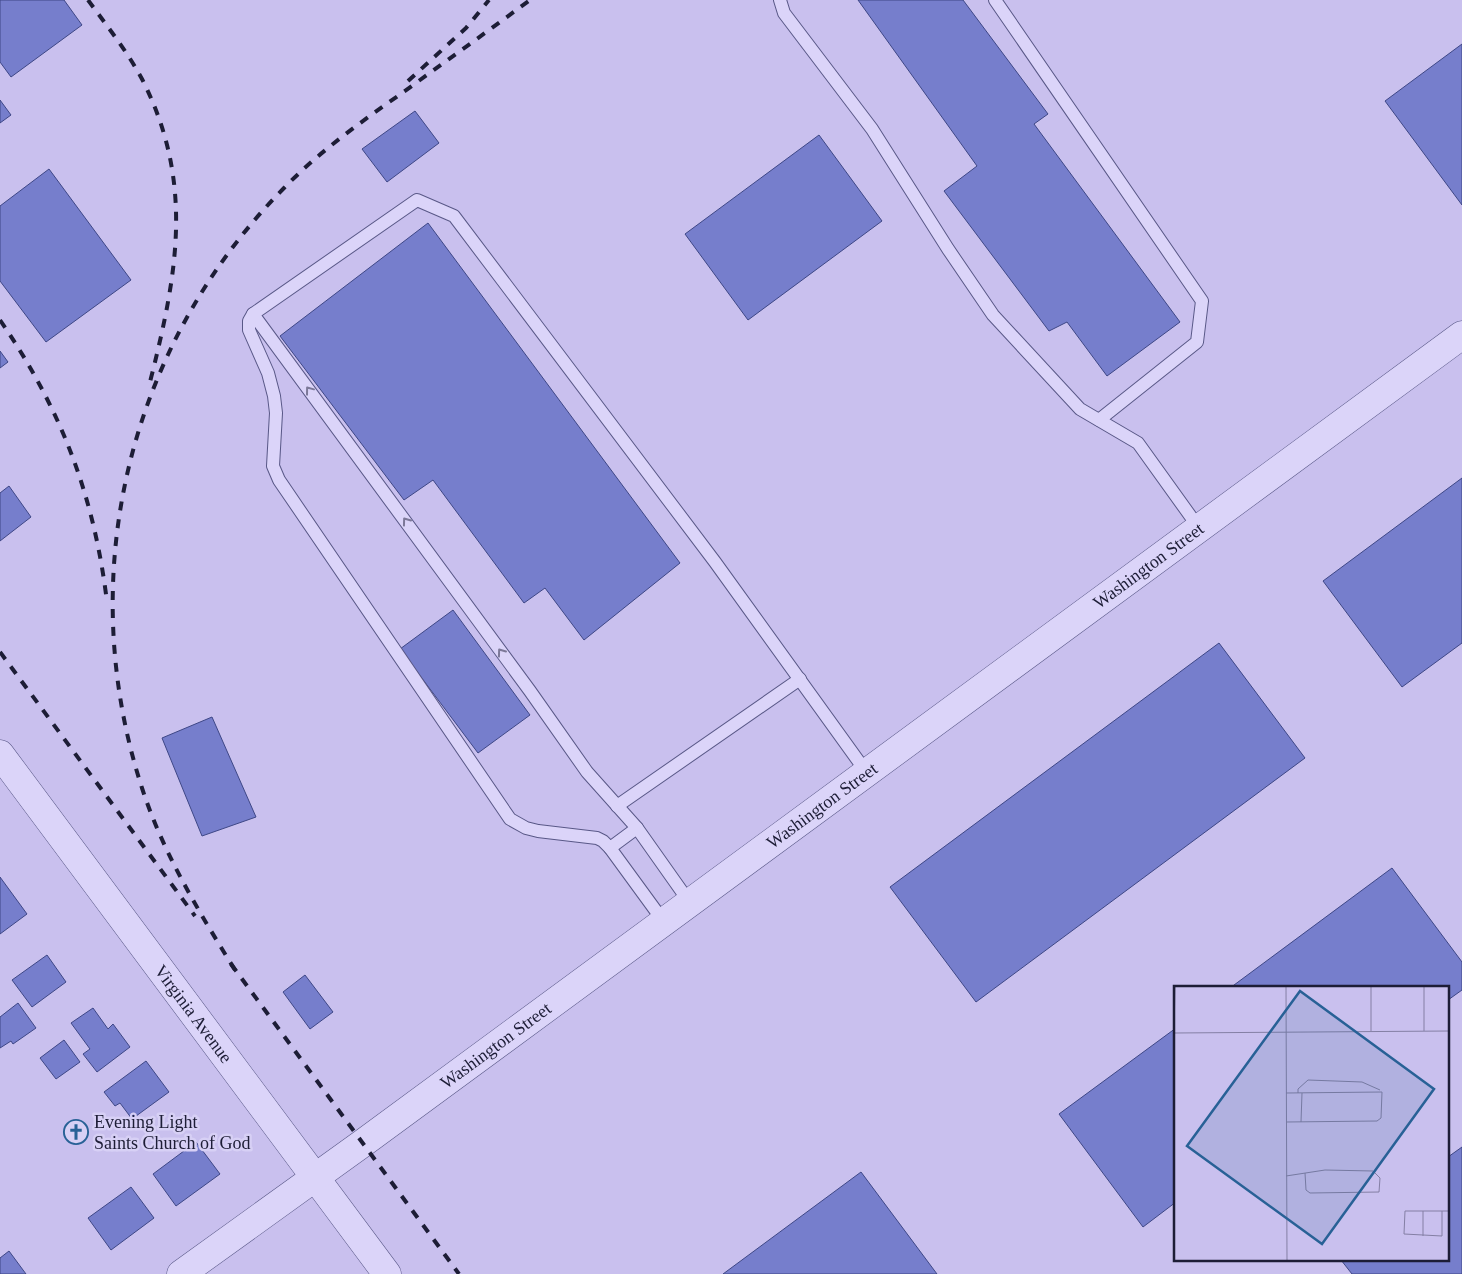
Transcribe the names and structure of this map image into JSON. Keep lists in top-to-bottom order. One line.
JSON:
{"streets":{"street":["Washington Street","Virginia Avenue"]},"crossings":[["Washington Street","Virginia Avenue"]],"places":{"church":["Evening Light Saints Church of God"]}}
